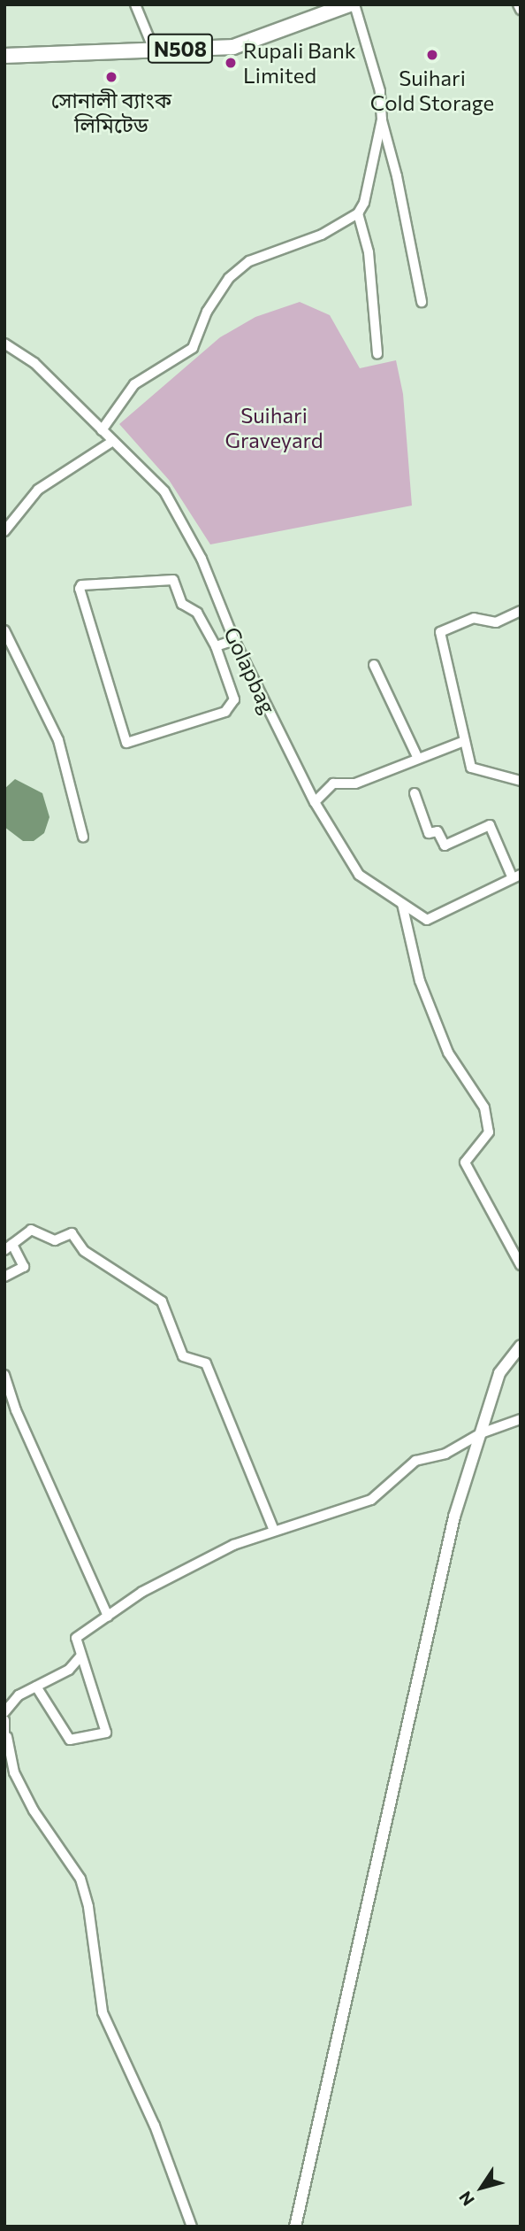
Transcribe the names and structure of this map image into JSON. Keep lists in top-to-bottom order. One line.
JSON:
{"streets":{"highway":["N508"],"street":["Golapbag"]},"parks":["Suihari Graveyard"],"places":["Suihari Cold Storage","Rupali Bank Limited","সোনালী ব্যাংক লিমিটেড"],"north":"bottom left"}
